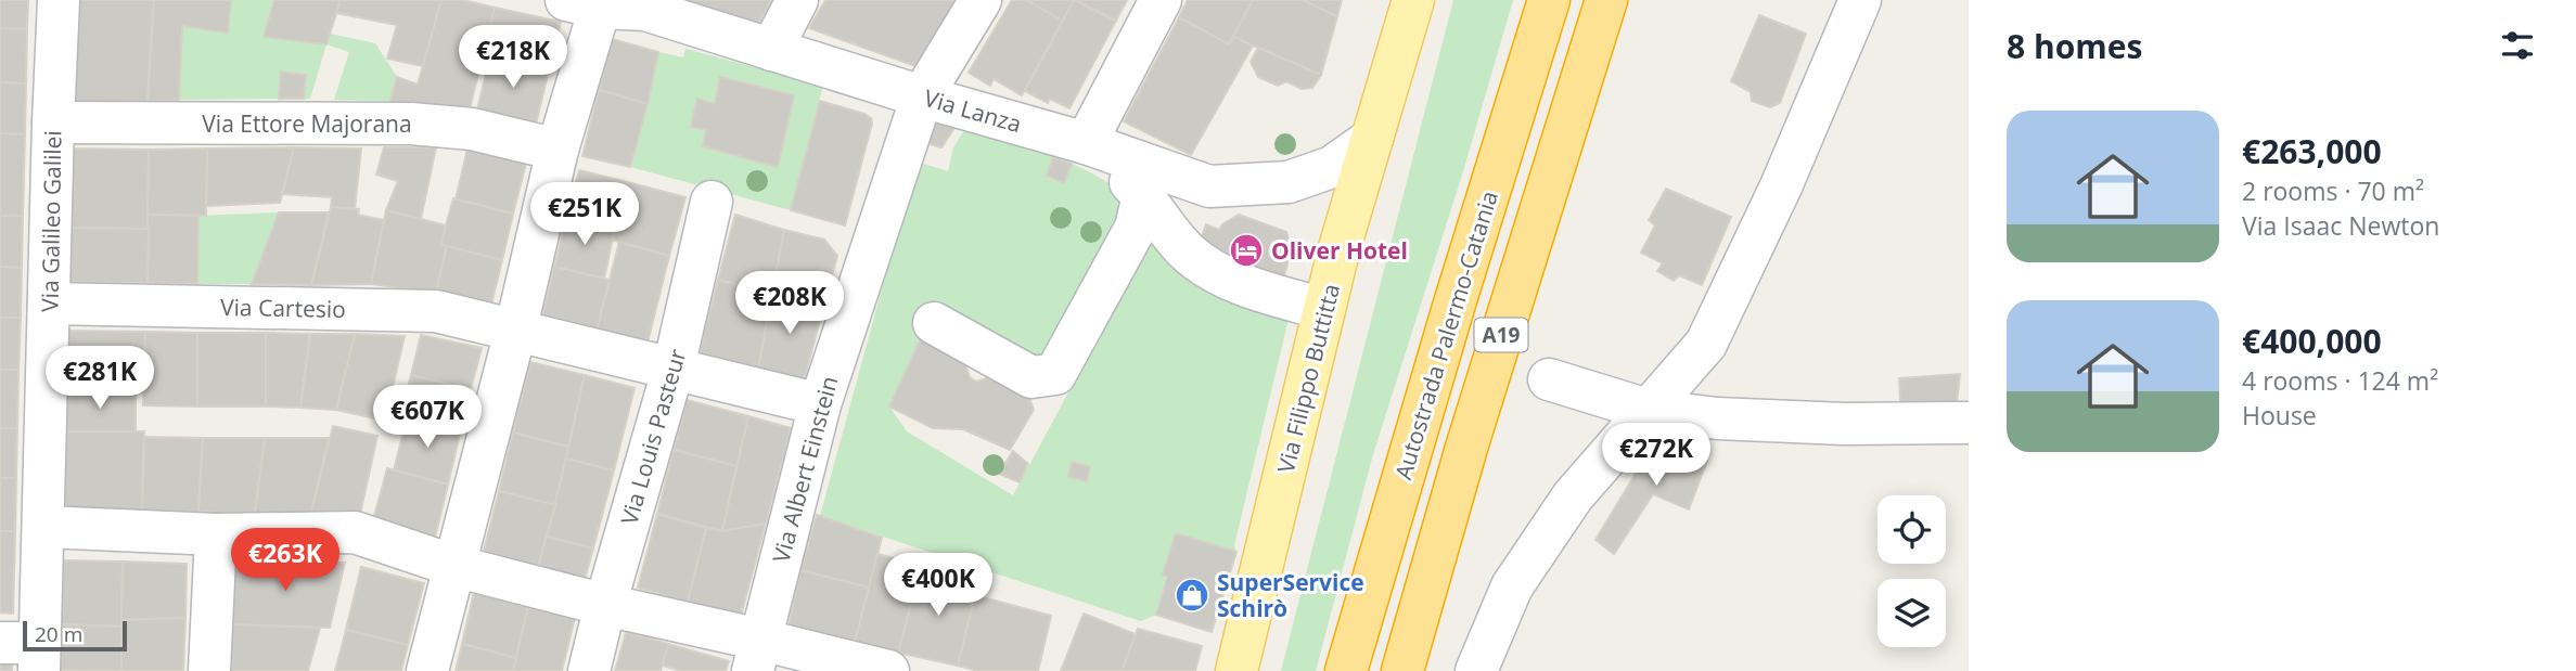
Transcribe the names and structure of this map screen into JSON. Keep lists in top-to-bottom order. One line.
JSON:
{"streets":{"highway":["Autostrada Palermo-Catania","A19"],"main road":["Via Filippo Buttitta"],"street":["Via Lanza","Via Ettore Majorana","Via Galileo Galilei","Via Cartesio","Via Louis Pasteur","Via Albert Einstein"]},"crossings":[["Via Lanza","Via Filippo Buttitta"],["Via Lanza","Via Albert Einstein"],["Via Ettore Majorana","Via Galileo Galilei"],["Via Galileo Galilei","Via Cartesio"],["Via Cartesio","Via Louis Pasteur"],["Via Cartesio","Via Albert Einstein"]],"places":{"hotel":["Oliver Hotel"],"shop":["SuperService Schirò"]},"scale_bar":"20 m","page":{"heading":"8 homes","price":["€218K","€251K","€208K","€281K","€607K","€272K","€263K","€400K"],"list":[{"name":"€263,000","note":"2 rooms · 70 m² · Via Isaac Newton"},{"name":"€400,000","note":"4 rooms · 124 m² · House"}],"scale":"20 m"}}
